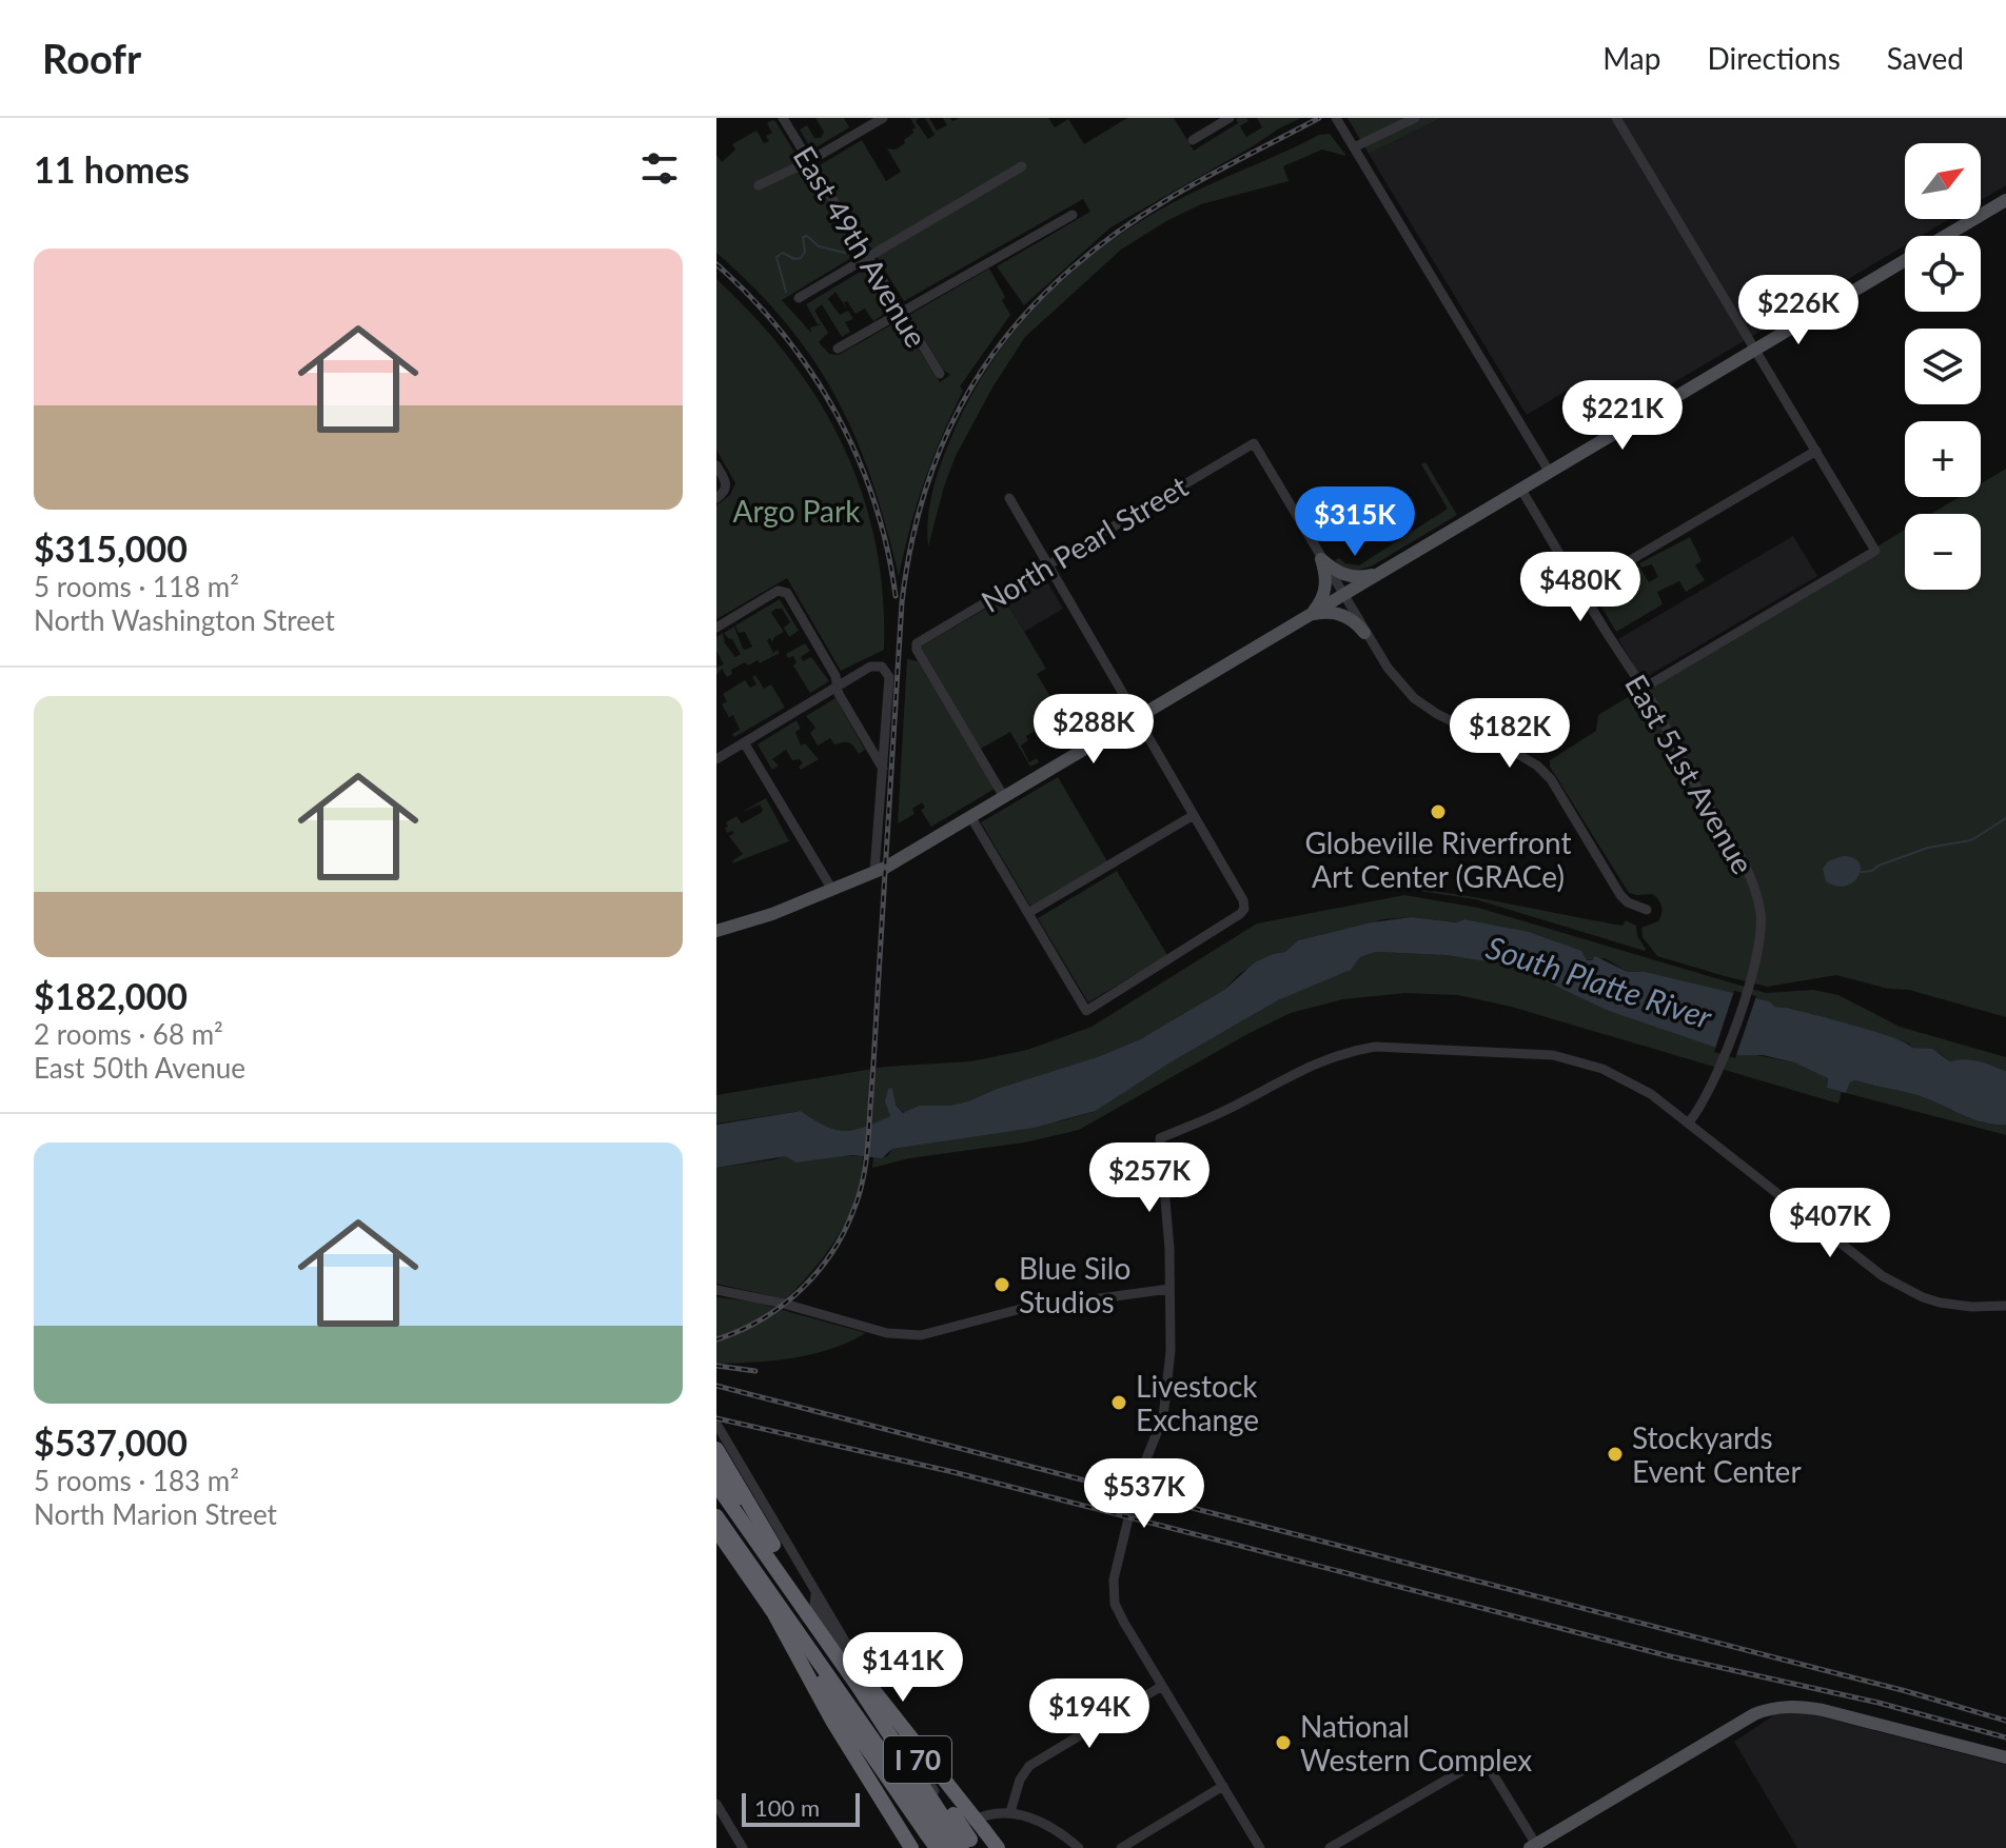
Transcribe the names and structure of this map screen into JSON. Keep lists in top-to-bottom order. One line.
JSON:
{"streets":{"highway":["I 70"],"street":["East 49th Avenue","North Pearl Street","East 51st Avenue"]},"water":["South Platte River"],"parks":["Argo Park"],"places":["Globeville Riverfront Art Center (GRACe)","Blue Silo Studios","Livestock Exchange","Stockyards Event Center","National Western Complex"],"scale_bar":"100 m","north":"top right","page":{"header":"Roofr","nav":["Map","Directions","Saved"],"heading":"11 homes","map_buttons":["+","−"],"list":[{"name":"$315,000","note":"5 rooms · 118 m² · North Washington Street"},{"name":"$182,000","note":"2 rooms · 68 m² · East 50th Avenue"},{"name":"$537,000","note":"5 rooms · 183 m² · North Marion Street"}],"price":["$226K","$221K","$315K","$480K","$288K","$182K","$257K","$407K","$537K","$141K","$194K"],"scale":"100 m"}}
